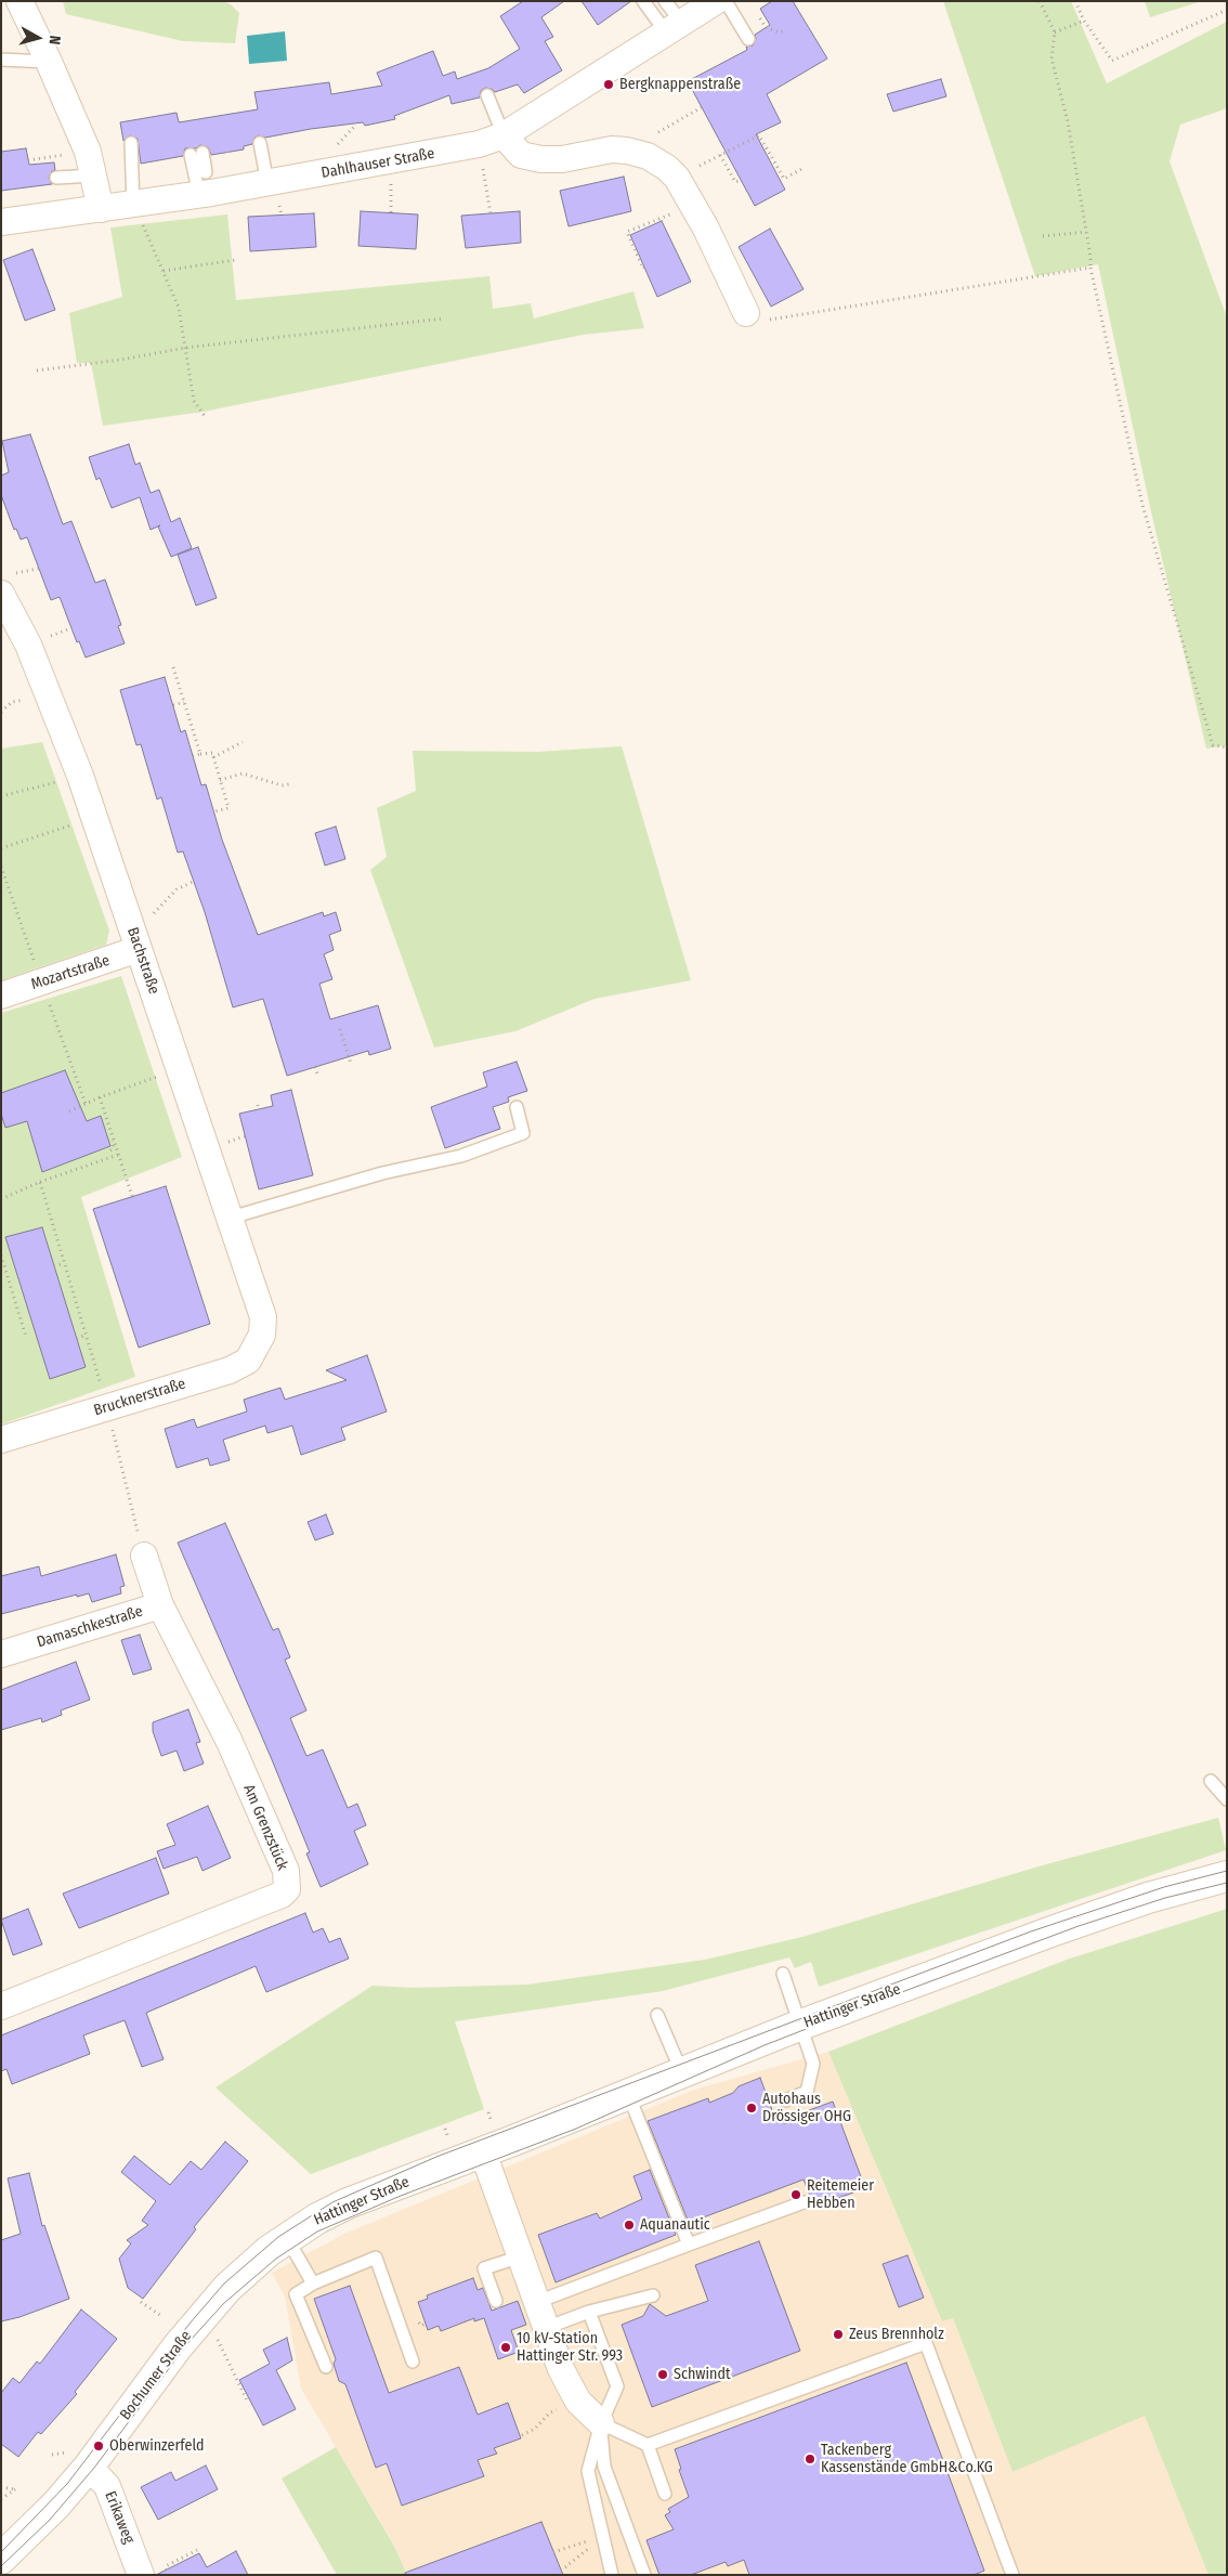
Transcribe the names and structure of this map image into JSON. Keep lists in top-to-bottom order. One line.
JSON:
{"streets":{"street":["Dahlhauser Straße","Bachstraße","Mozartstraße","Brucknerstraße","Damaschkestraße","Am Grenzstück","Hattinger Straße","Bochumer Straße","Erikaweg"]},"crossings":[["Bachstraße","Mozartstraße"],["Bachstraße","Brucknerstraße"],["Damaschkestraße","Am Grenzstück"],["Hattinger Straße","Bochumer Straße"],["Bochumer Straße","Erikaweg"]],"places":["Bergknappenstraße","Autohaus Drössiger OHG","Reitemeier Hebben","Aquanautic","Zeus Brennholz","10 kV-Station Hattinger Str. 993","Schwindt","Oberwinzerfeld","Tackenberg Kassenstände GmbH&Co.KG"],"north":"right"}
